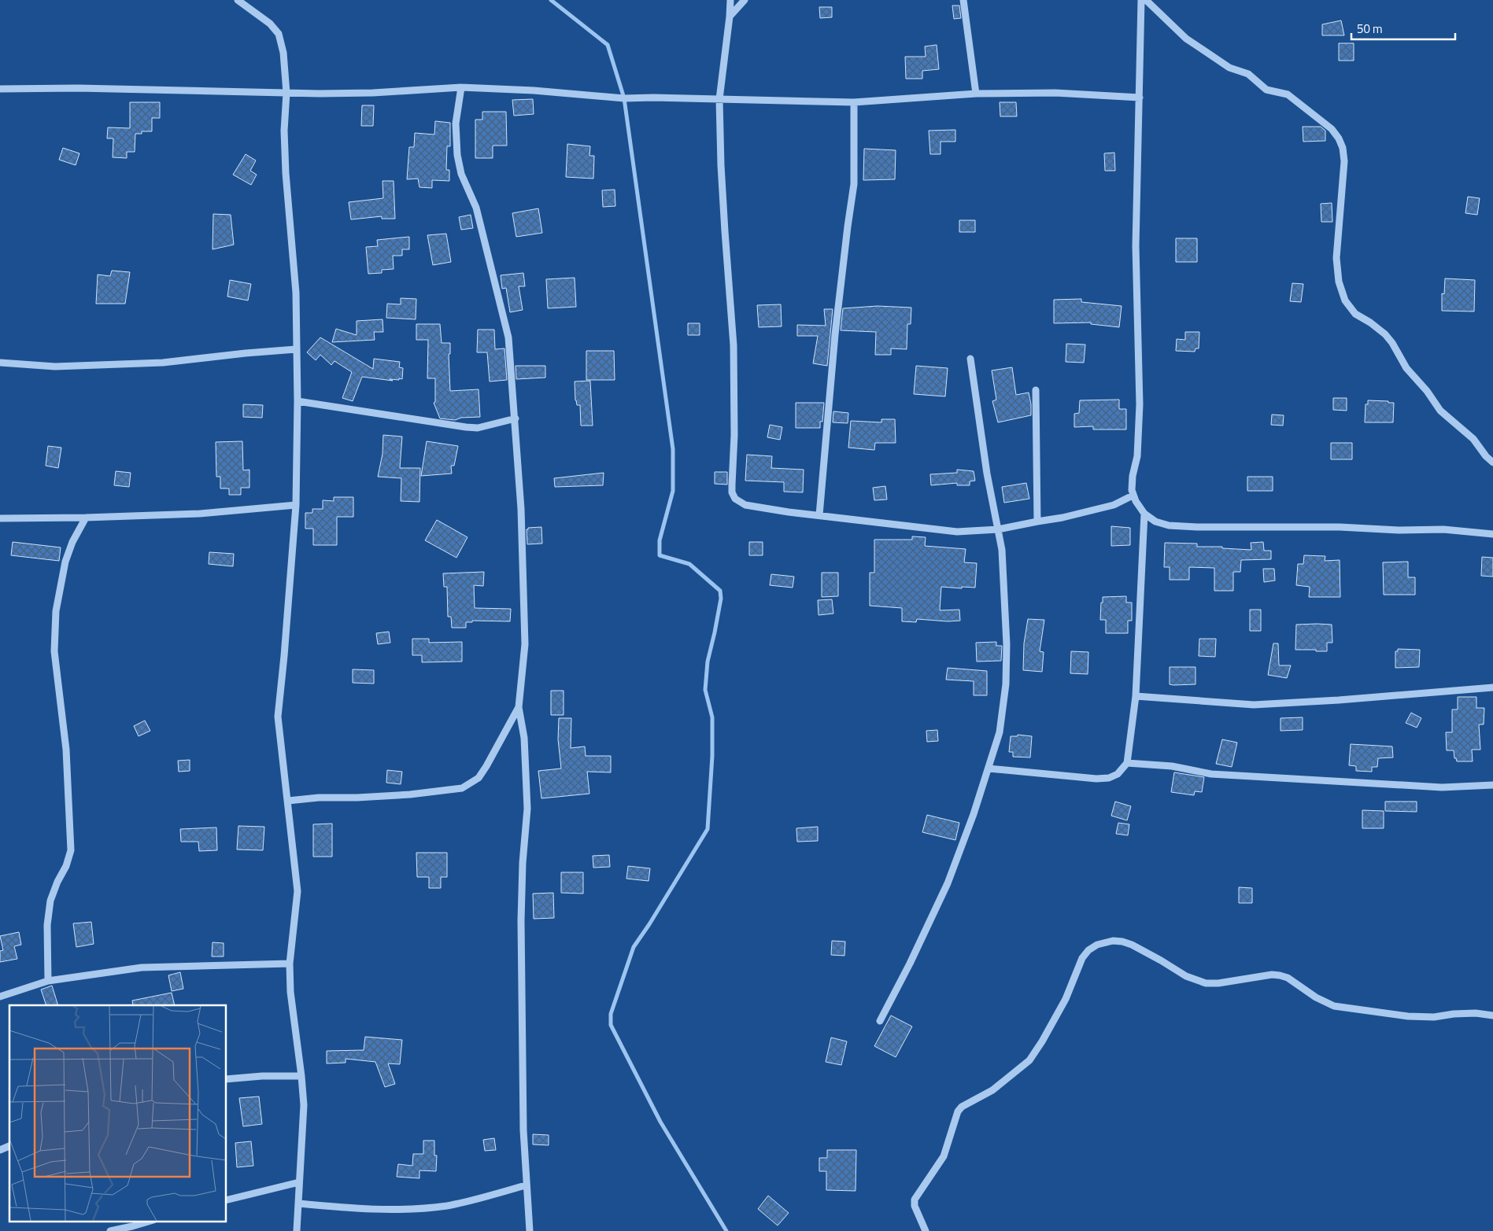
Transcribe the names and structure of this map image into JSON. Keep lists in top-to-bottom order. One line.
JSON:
{"scale_bar":"50 m"}
